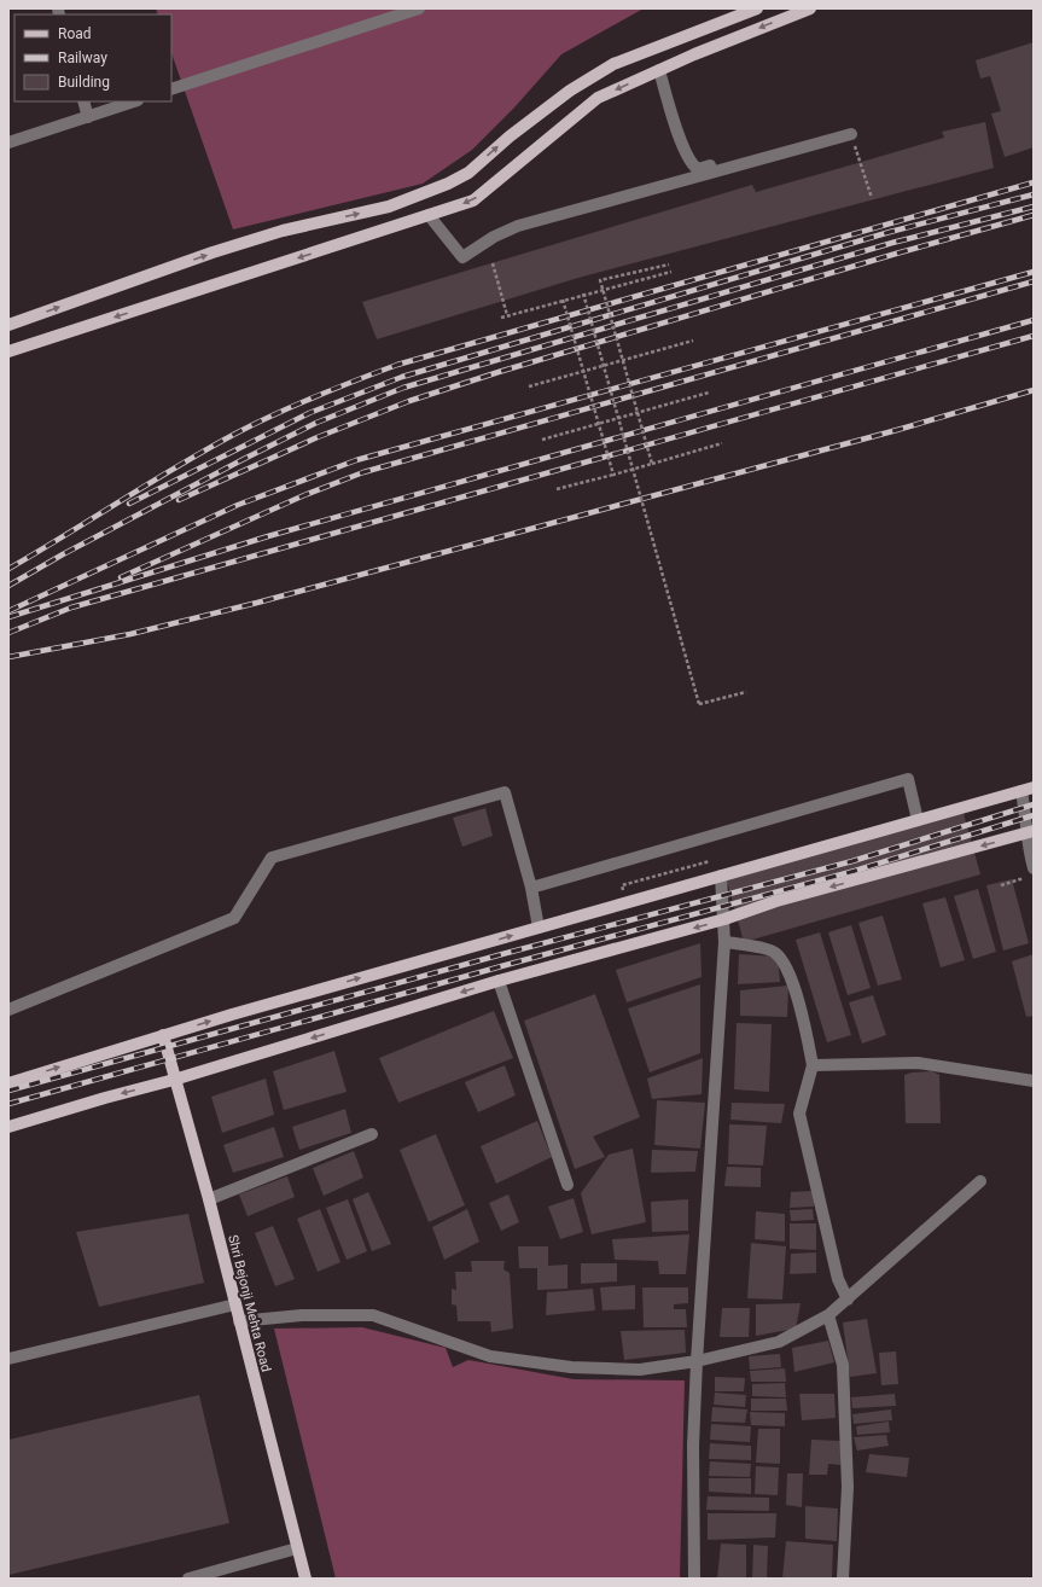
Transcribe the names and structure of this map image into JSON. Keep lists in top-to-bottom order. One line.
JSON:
{"streets":{"main road":["Shri Bejonji Mehta Road"]},"legend":["Road","Railway","Building"]}
